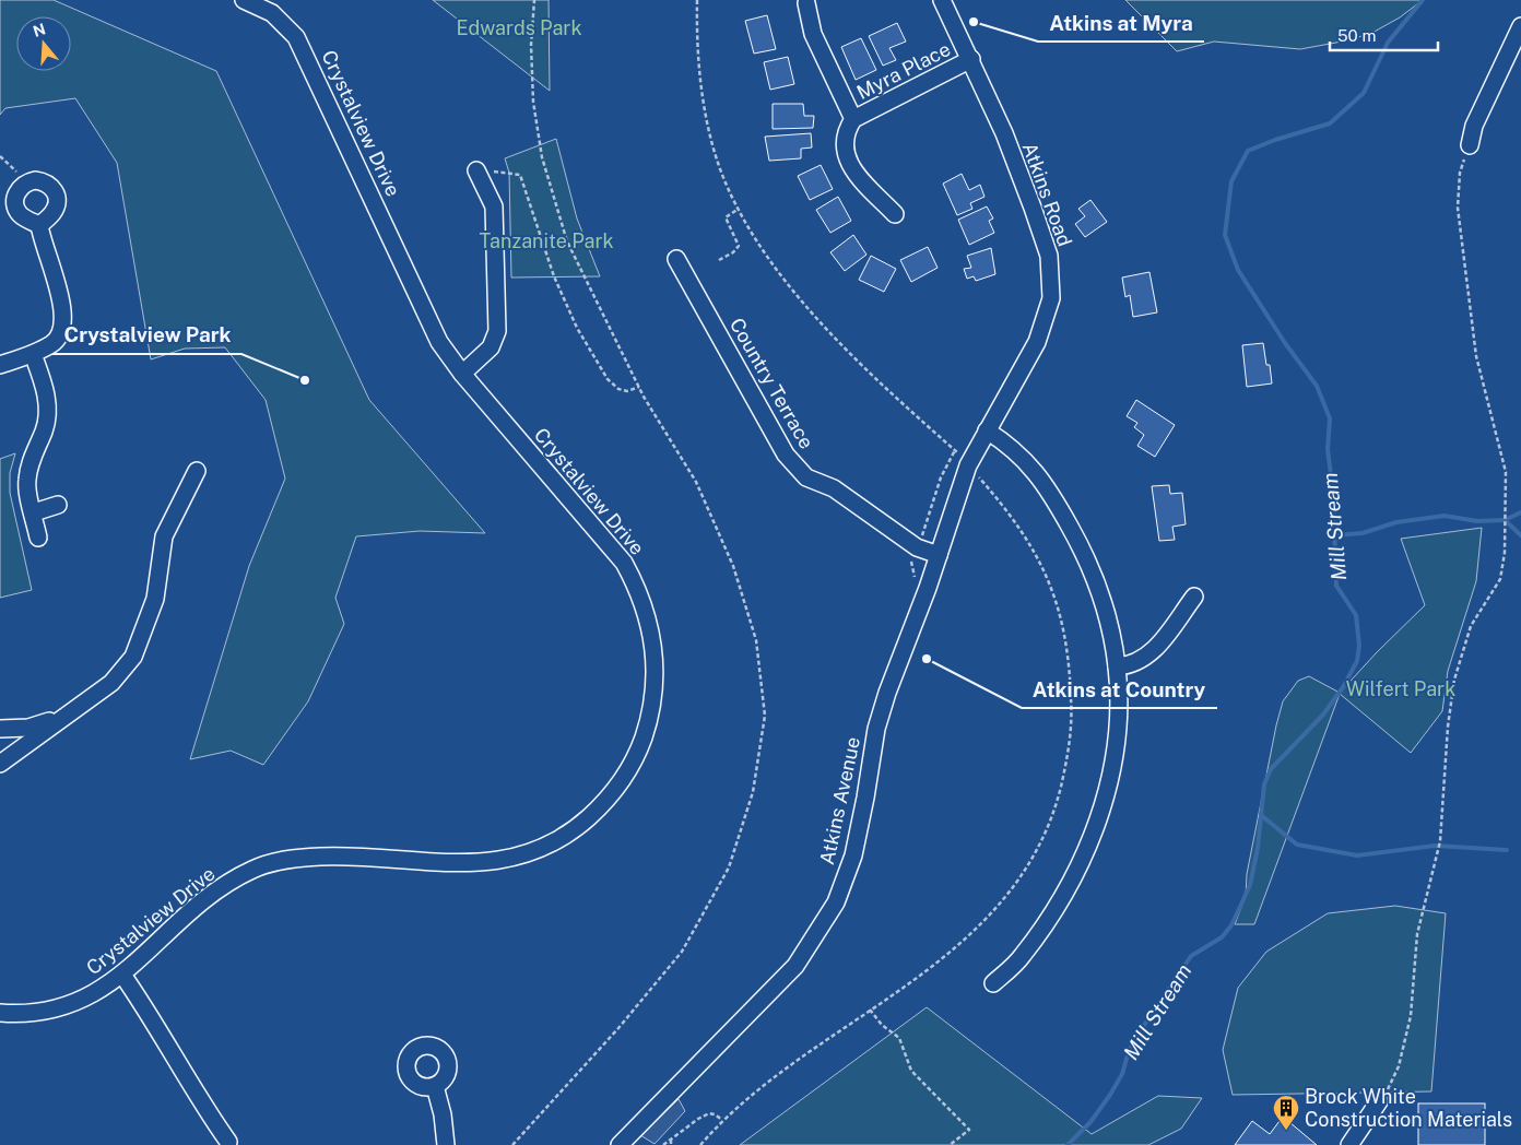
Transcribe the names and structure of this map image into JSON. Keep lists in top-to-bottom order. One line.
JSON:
{"streets":{"street":["Myra Place","Crystalview Drive","Atkins Road","Country Terrace","Atkins Avenue"]},"crossings":[["Myra Place","Atkins Road"],["Atkins Road","Country Terrace"],["Atkins Road","Atkins Avenue"],["Country Terrace","Atkins Avenue"]],"water":["Mill Stream"],"parks":["Edwards Park","Tanzanite Park","Wilfert Park"],"places":{"other":["Atkins at Myra","Crystalview Park","Atkins at Country"],"building":["Brock White Construction Materials"]},"scale_bar":"50 m","north":"top"}
